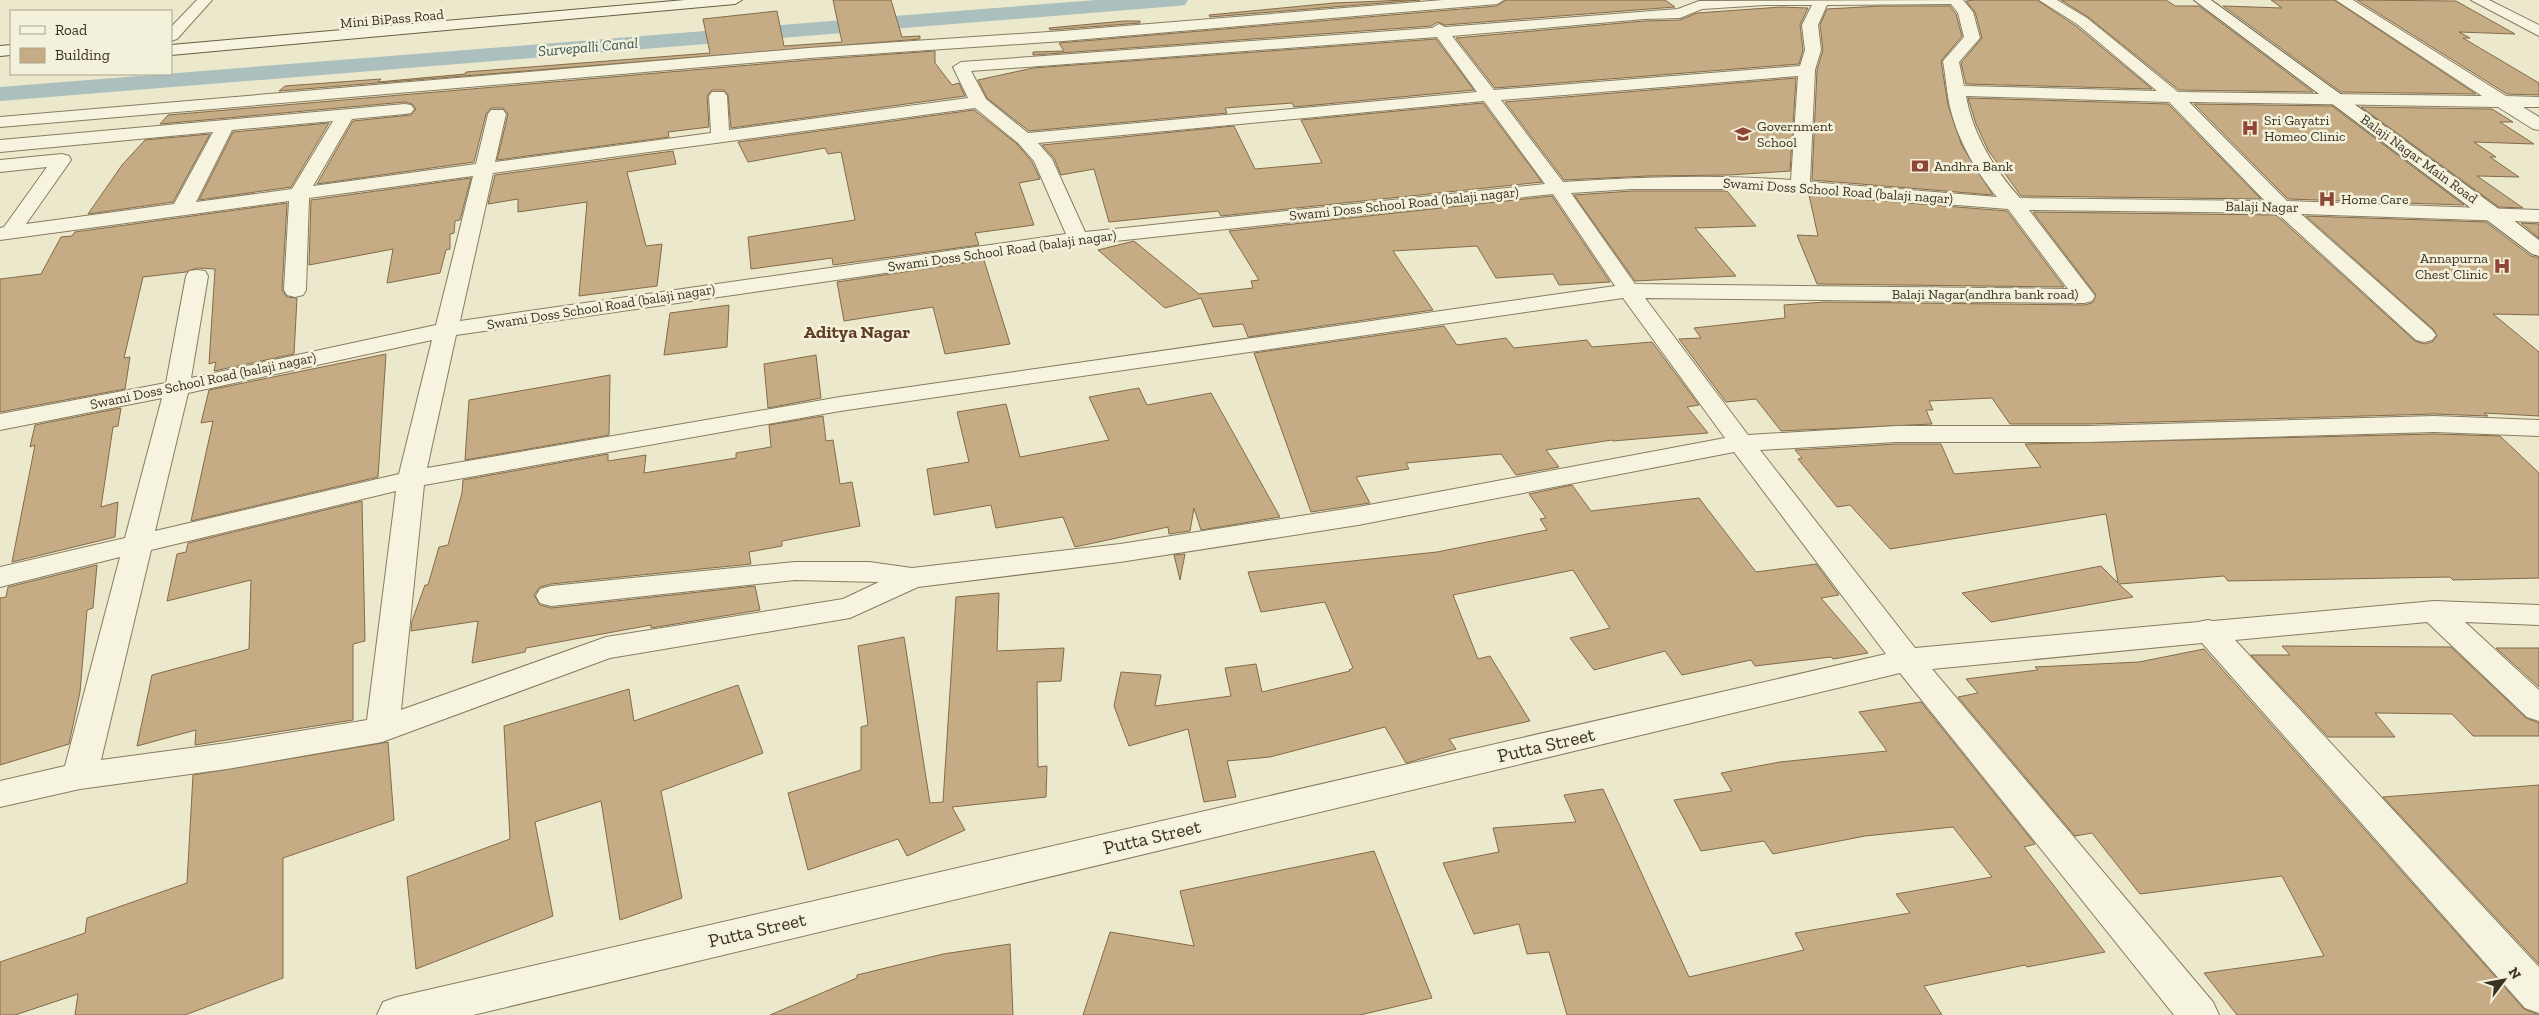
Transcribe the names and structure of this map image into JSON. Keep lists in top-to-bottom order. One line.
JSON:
{"streets":{"street":["Mini BiPass Road","Balaji Nagar Main Road","Swami Doss School Road (balaji nagar)","Balaji Nagar","Balaji Nagar(andhra bank road)","Putta Street"]},"crossings":[["Balaji Nagar Main Road","Balaji Nagar"],["Swami Doss School Road (balaji nagar)","Balaji Nagar"],["Swami Doss School Road (balaji nagar)","Balaji Nagar(andhra bank road)"],["Balaji Nagar","Balaji Nagar(andhra bank road)"]],"districts":["Aditya Nagar"],"water":["Survepalli Canal"],"places":{"hospital":["Sri Gayatri Homeo Clinic","Home Care","Annapurna Chest Clinic"],"school or university":["Government School"],"bank":["Andhra Bank"]},"legend":["Road","Building"],"north":"top right"}
